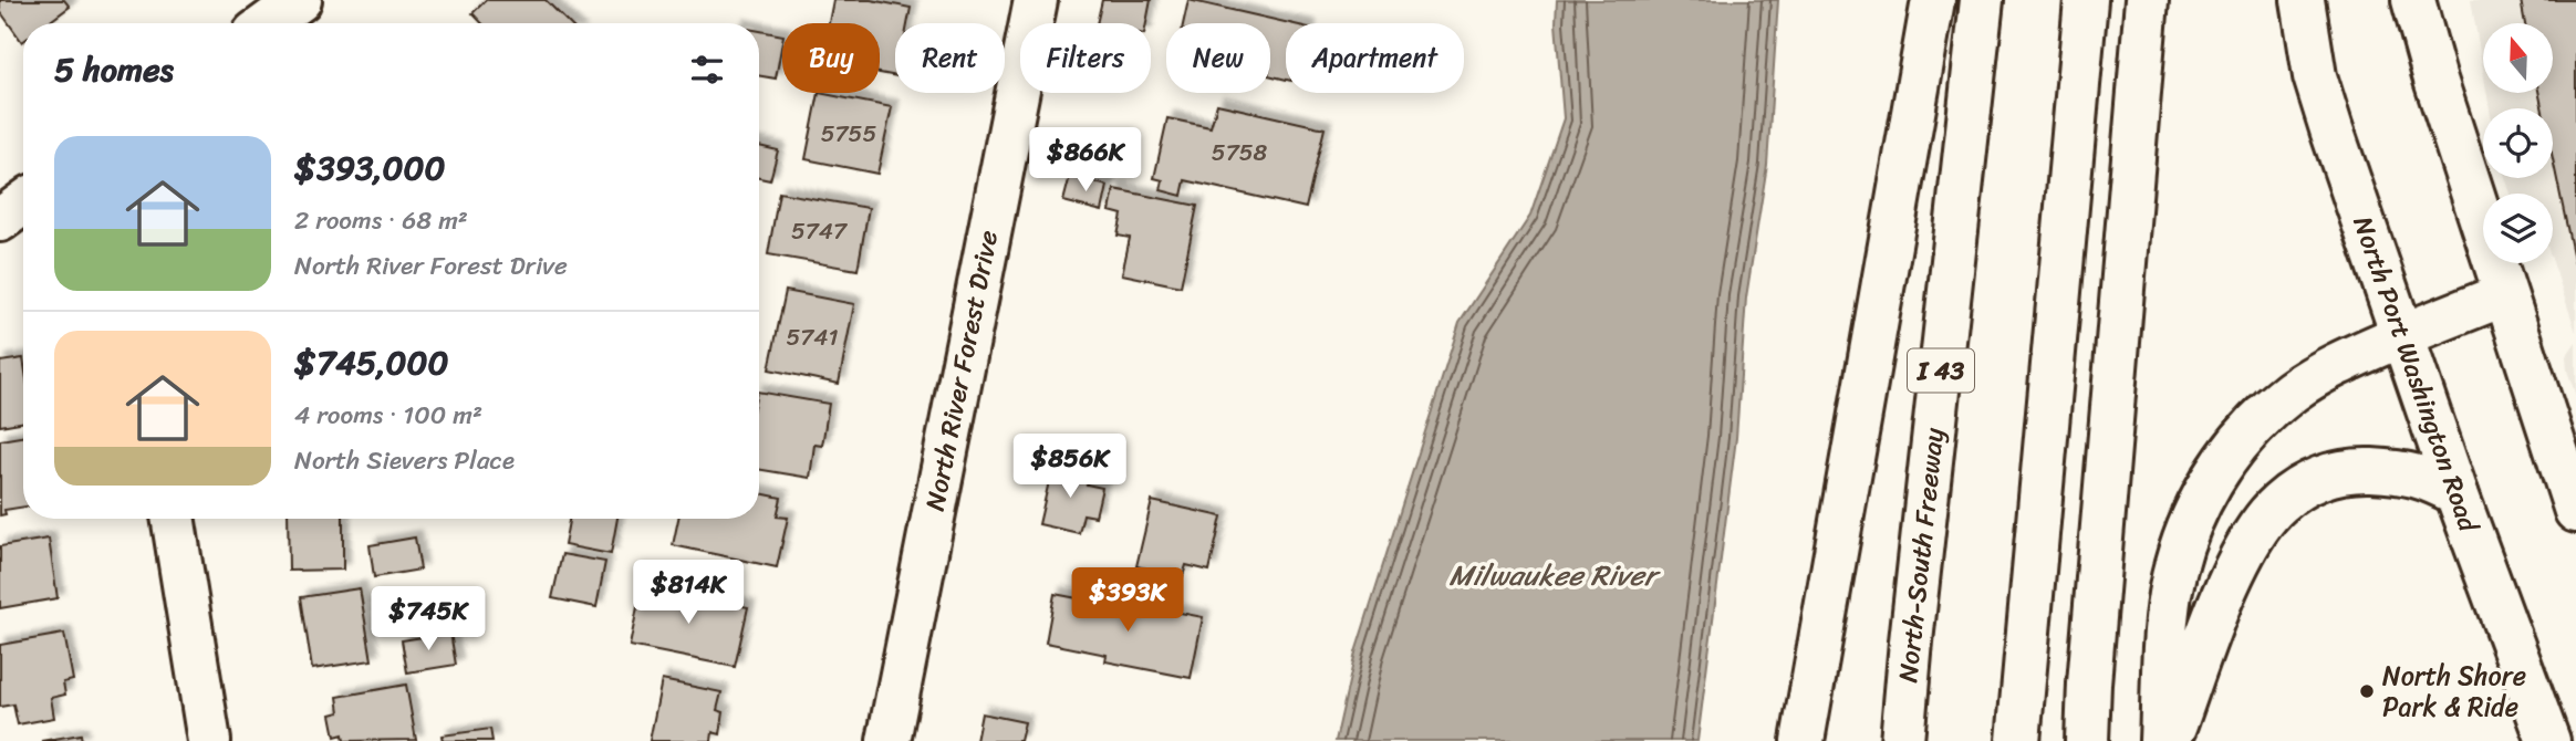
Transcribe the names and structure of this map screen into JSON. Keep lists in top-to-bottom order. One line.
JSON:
{"streets":{"main road":["North River Forest Drive","I 43","North Port Washington Road","North-South Freeway"]},"water":["Milwaukee River"],"places":["North Shore Park & Ride"],"house_numbers":["5755","5758","5747","5741"],"north":"top","page":{"chip":["Buy","Rent","Filters","New","Apartment"],"heading":"5 homes","list":[{"name":"$393,000","note":"2 rooms · 68 m² · North River Forest Drive"},{"name":"$745,000","note":"4 rooms · 100 m² · North Sievers Place"}],"price":["$866K","$856K","$814K","$393K","$745K"]}}
